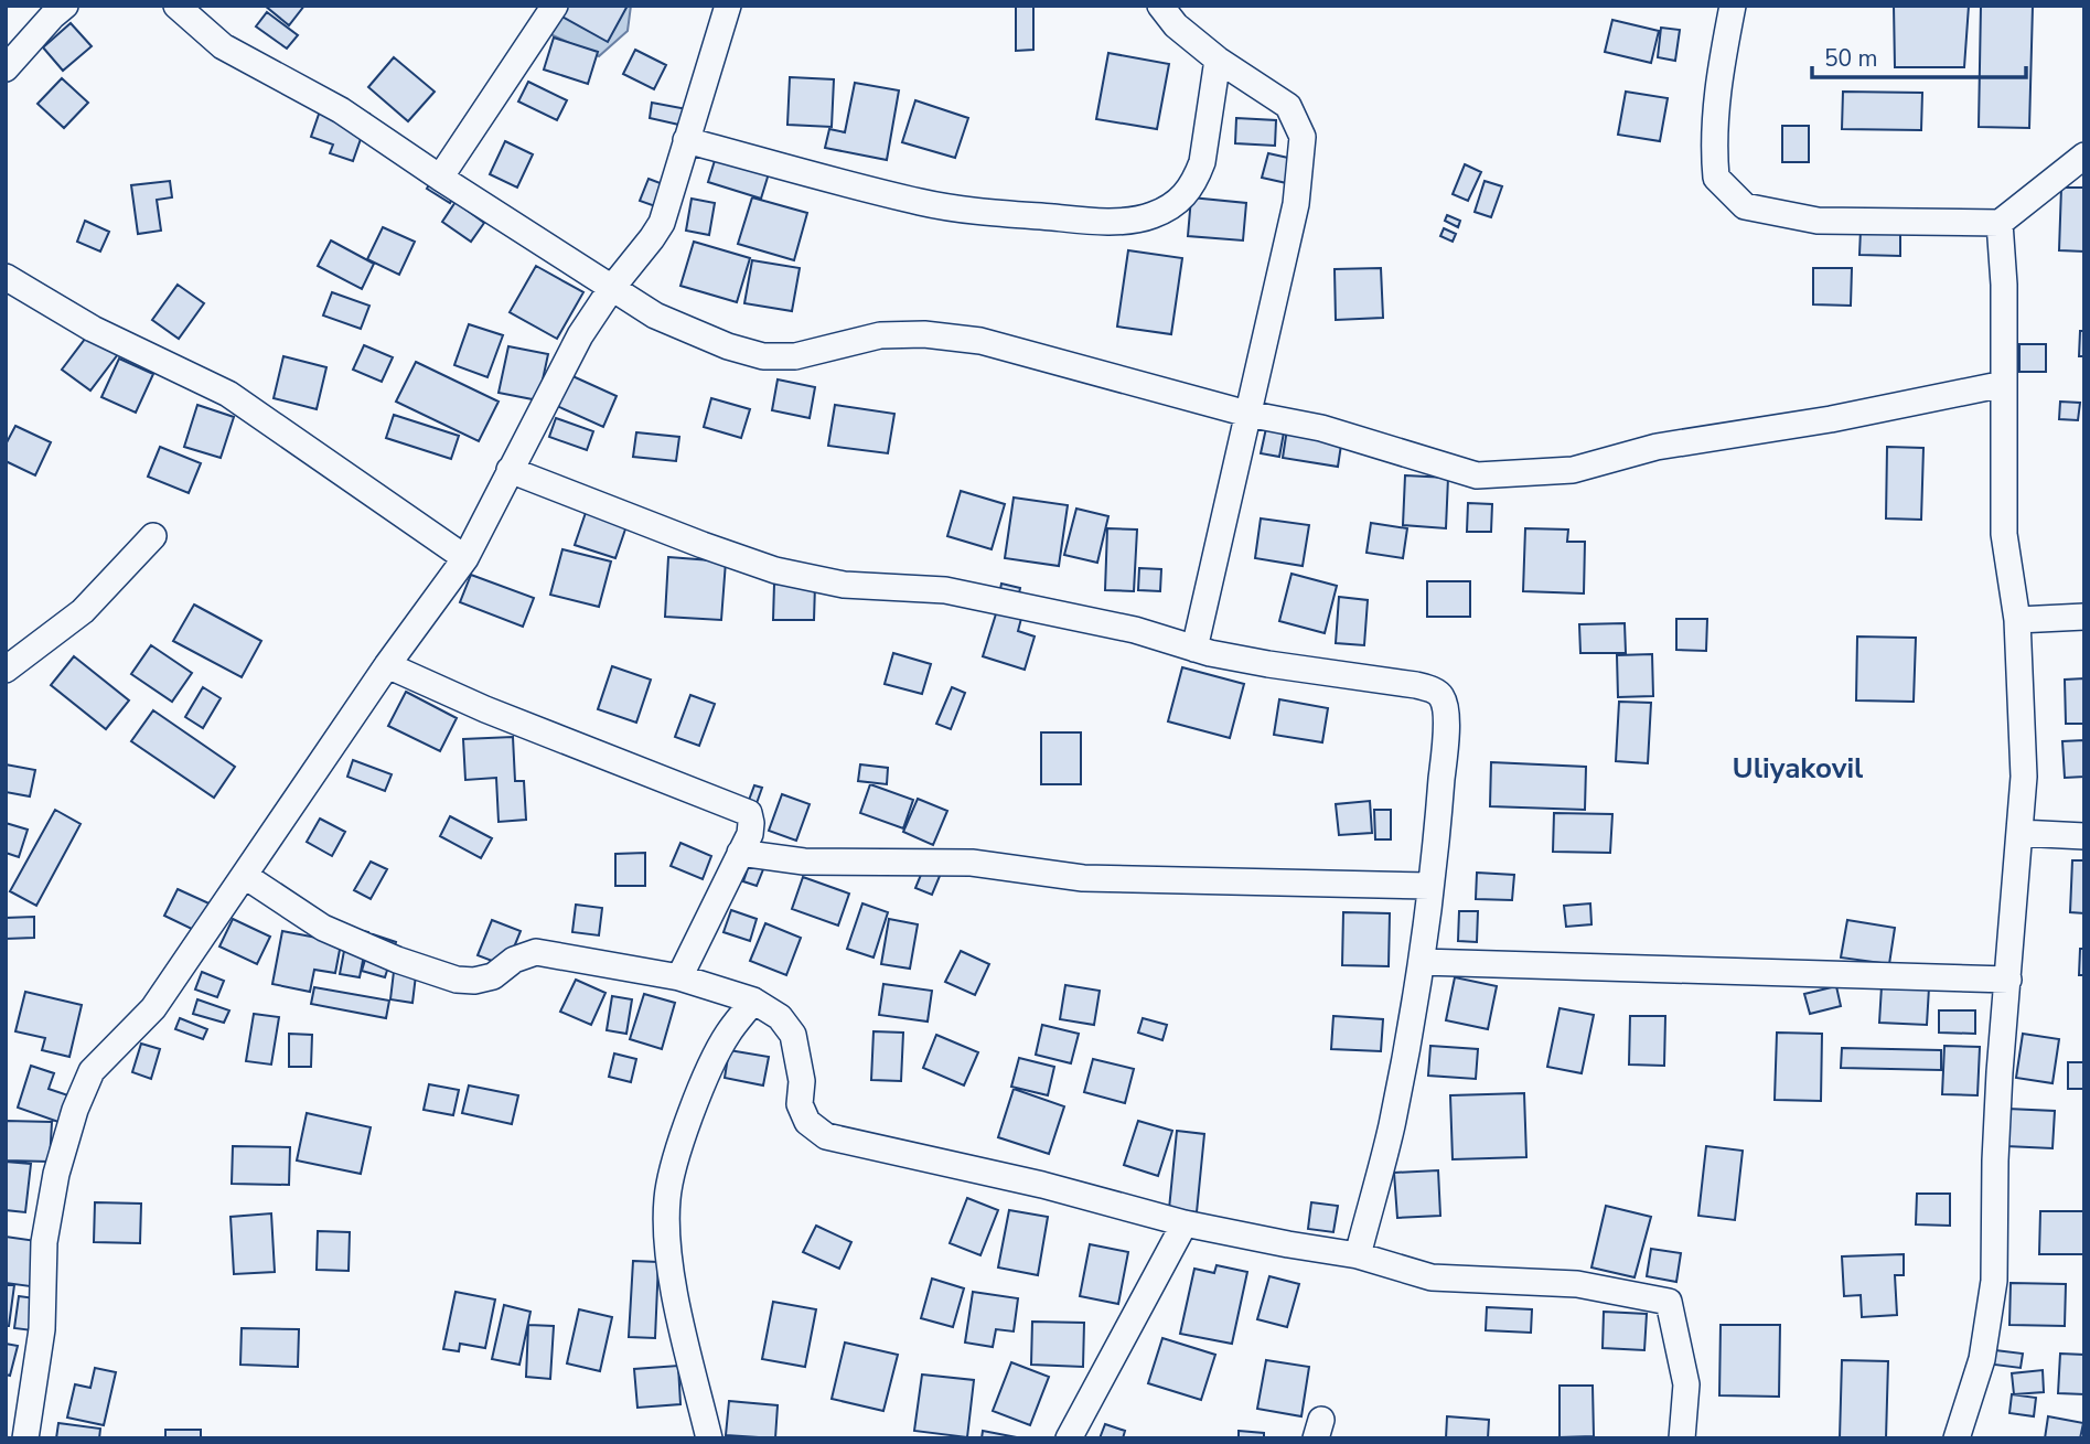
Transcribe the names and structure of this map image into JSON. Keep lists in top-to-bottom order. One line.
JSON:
{"districts":["Uliyakovil"],"scale_bar":"50 m"}
